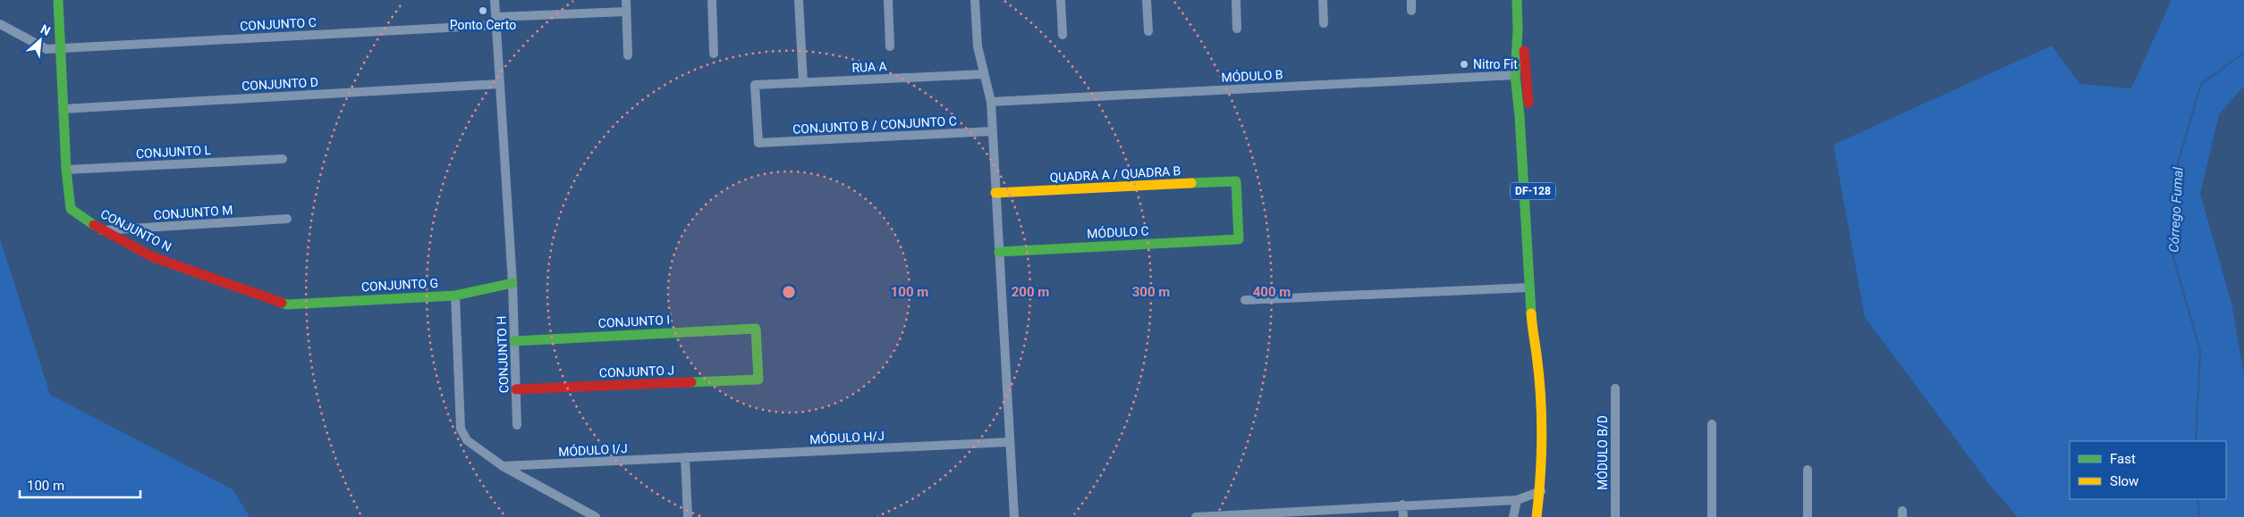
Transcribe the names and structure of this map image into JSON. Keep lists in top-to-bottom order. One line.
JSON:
{"streets":{"street":["CONJUNTO C","RUA A","MÓDULO B","CONJUNTO D","CONJUNTO B / CONJUNTO C","CONJUNTO L","QUADRA A / QUADRA B","DF-128","CONJUNTO M","CONJUNTO N","MÓDULO C","CONJUNTO G","CONJUNTO I","CONJUNTO H","CONJUNTO J","MÓDULO H/J","MÓDULO I/J","MÓDULO B/D"]},"crossings":[["CONJUNTO C","CONJUNTO N"],["CONJUNTO C","CONJUNTO H"],["RUA A","CONJUNTO B / CONJUNTO C"],["MÓDULO B","DF-128"],["CONJUNTO D","CONJUNTO N"],["CONJUNTO D","CONJUNTO H"],["CONJUNTO L","CONJUNTO N"],["QUADRA A / QUADRA B","MÓDULO C"],["CONJUNTO M","CONJUNTO N"],["CONJUNTO N","CONJUNTO G"],["CONJUNTO G","CONJUNTO H"],["CONJUNTO I","CONJUNTO H"],["CONJUNTO I","CONJUNTO J"],["CONJUNTO H","CONJUNTO J"],["MÓDULO H/J","MÓDULO I/J"]],"water":["Córrego Fumal"],"places":["Ponto Certo","Nitro Fit"],"legend":["Fast","Slow"],"scale_bar":"100 m","north":"top right","rings":["100 m","200 m","300 m","400 m"]}
